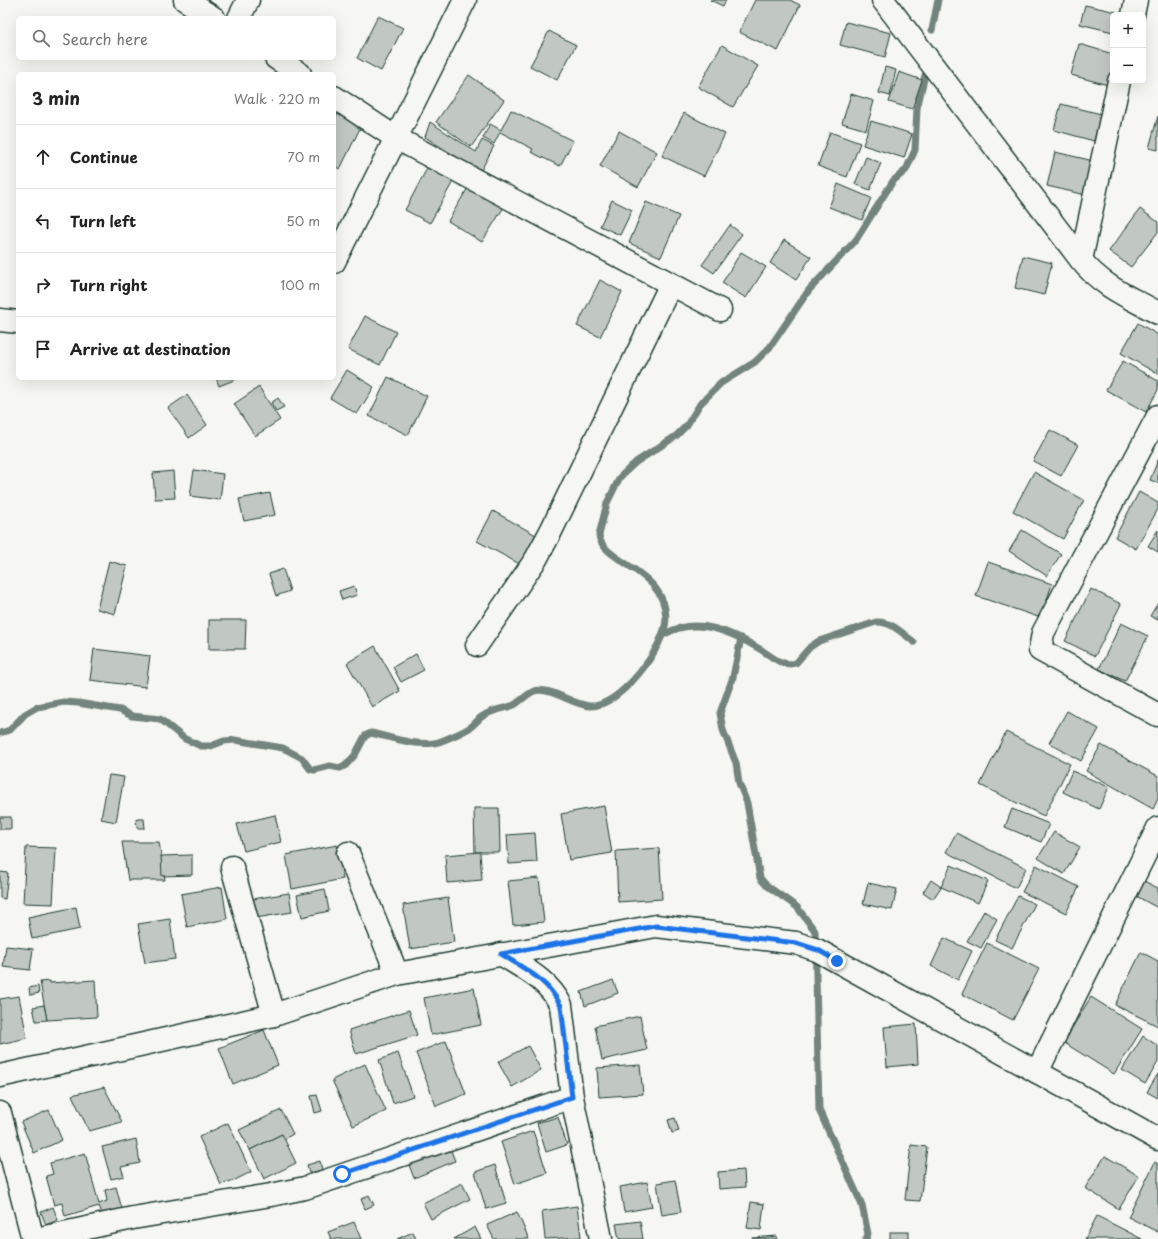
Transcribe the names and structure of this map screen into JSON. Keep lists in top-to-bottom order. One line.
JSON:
{"page":{"map_buttons":["+","−"],"search":"Search here","heading":["3 min","Walk · 220 m"],"list":[["Continue","70 m"],["Turn left","50 m"],["Turn right","100 m"],"Arrive at destination"]}}
